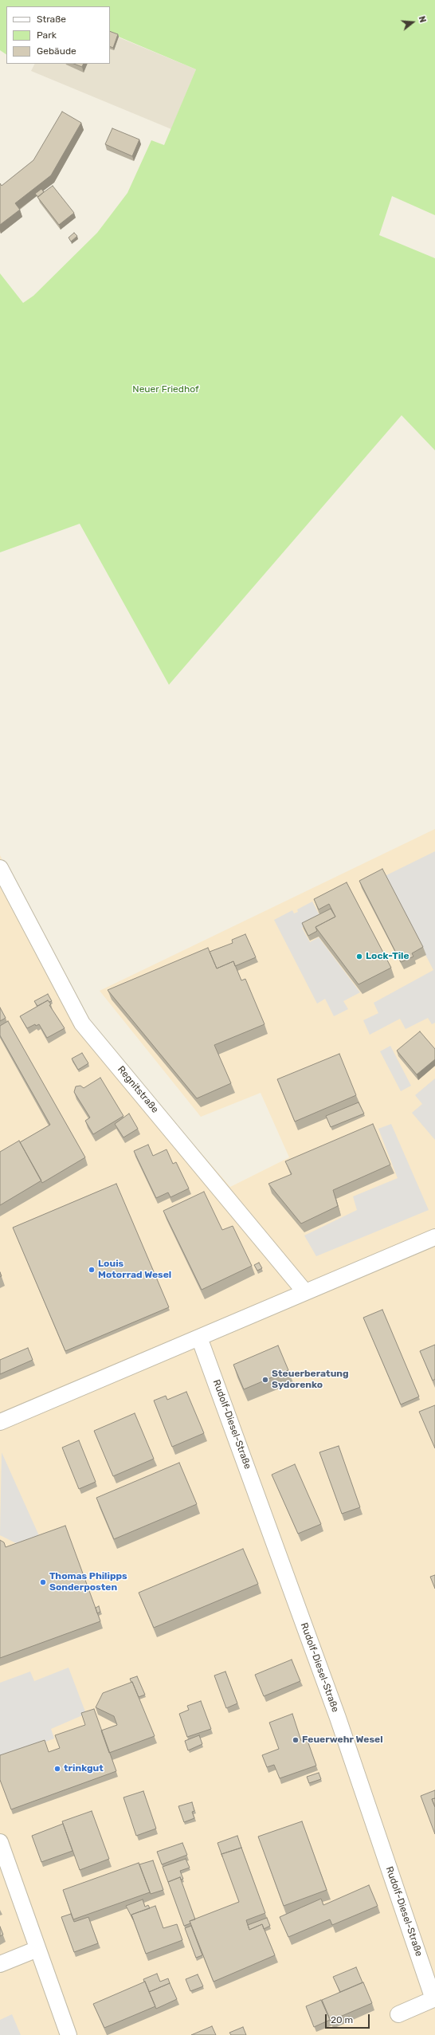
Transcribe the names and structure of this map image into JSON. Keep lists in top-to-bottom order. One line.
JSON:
{"streets":{"street":["Regnitstraße","Rudolf-Diesel-Straße"]},"parks":["Neuer Friedhof"],"places":["Lock-Tile","Louis Motorrad Wesel","Steuerberatung Sydorenko","Thomas Philipps Sonderposten","Feuerwehr Wesel","trinkgut"],"legend":["Straße","Park","Gebäude"],"scale_bar":"20 m","north":"right"}
